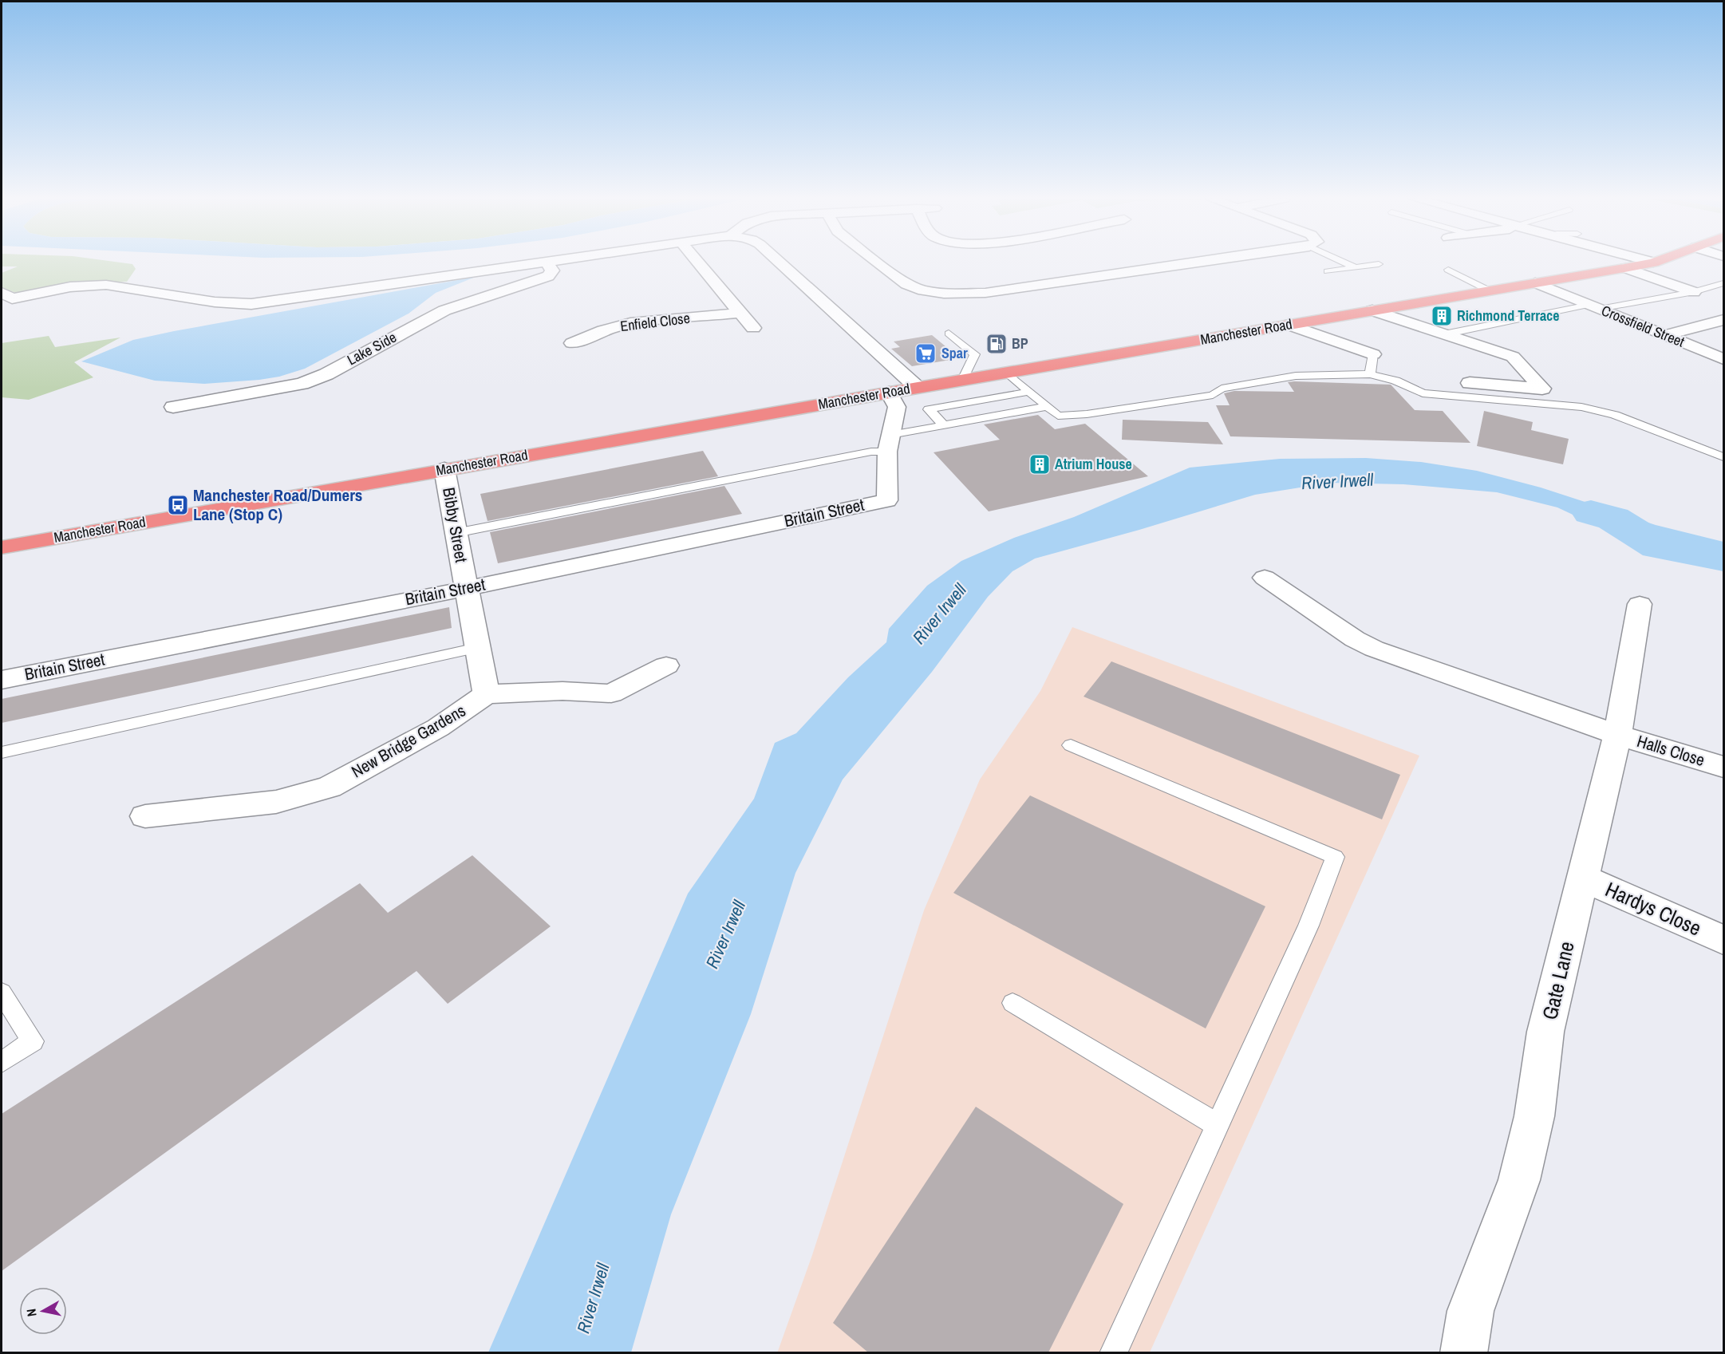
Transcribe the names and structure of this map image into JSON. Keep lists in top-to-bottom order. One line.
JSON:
{"streets":{"highway":["Manchester Road"],"street":["Enfield Close","Crossfield Street","Lake Side","Britain Street","Bibby Street","New Bridge Gardens","Halls Close","Hardys Close","Gate Lane"]},"crossings":[["Crossfield Street","Manchester Road"],["Manchester Road","Bibby Street"],["Britain Street","Bibby Street"],["Bibby Street","New Bridge Gardens"],["Halls Close","Gate Lane"],["Hardys Close","Gate Lane"]],"water":["River Irwell"],"places":{"building":["Richmond Terrace","Atrium House"],"fuel station":["BP"],"supermarket":["Spar"],"bus stop":["Manchester Road/Dumers Lane (Stop C)"]},"north":"left"}
